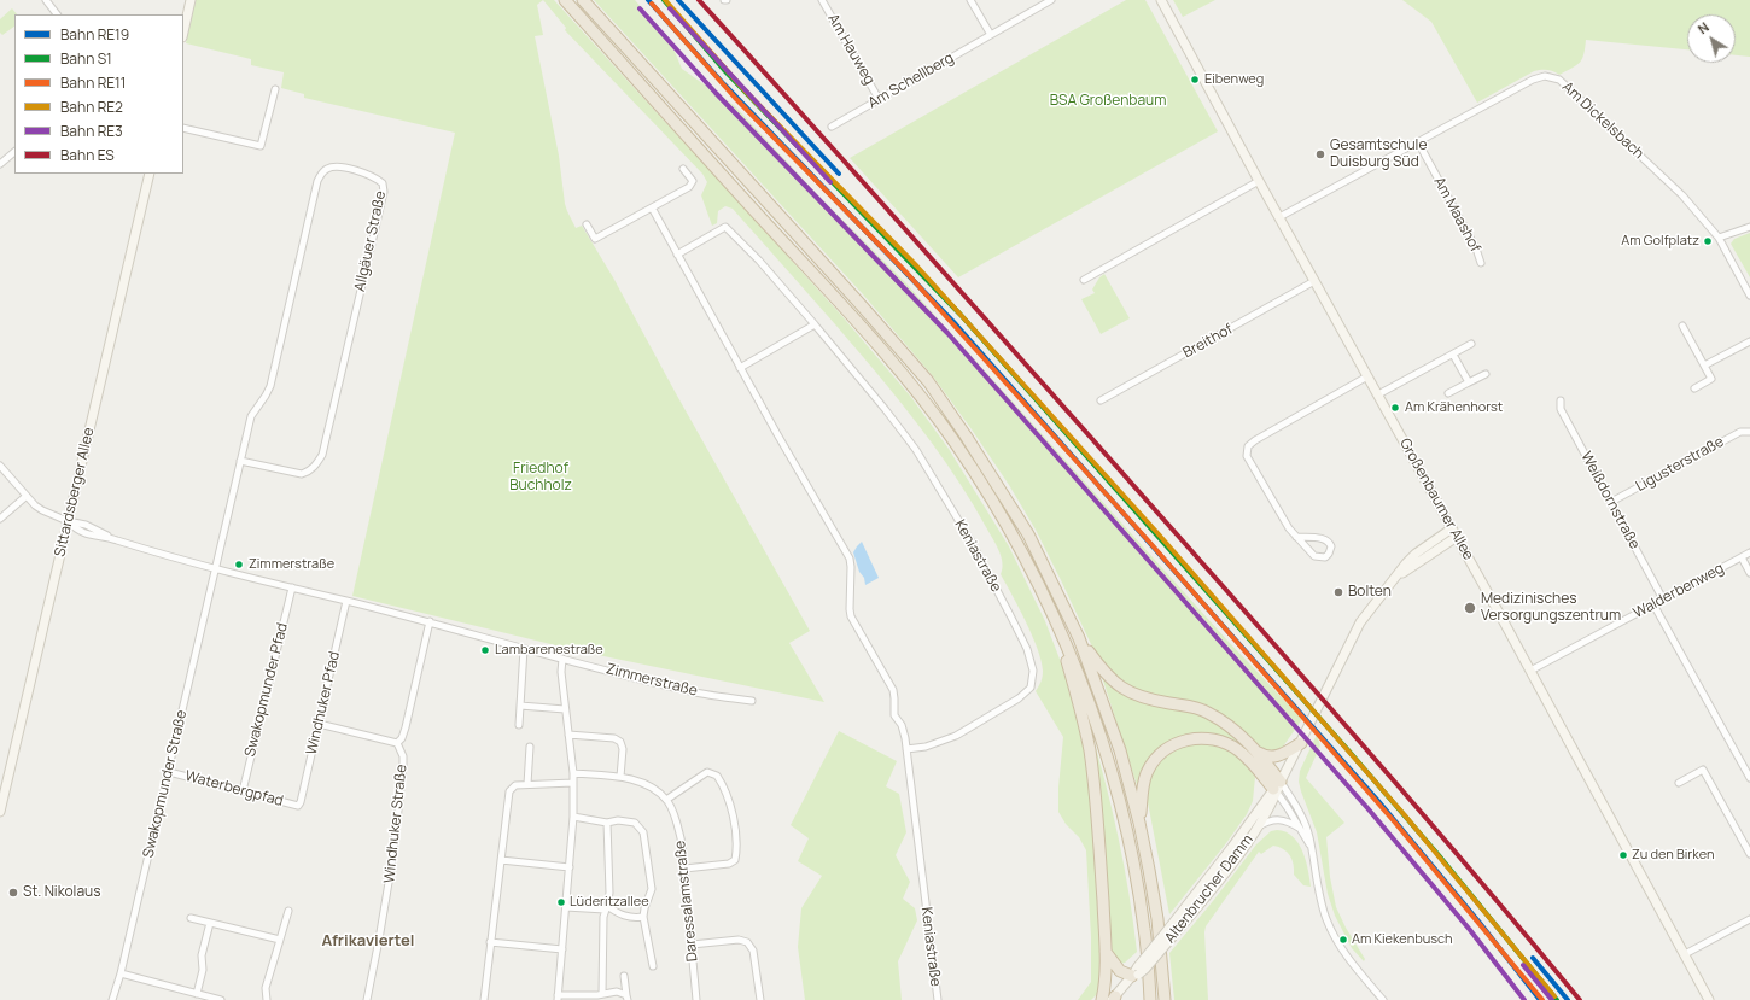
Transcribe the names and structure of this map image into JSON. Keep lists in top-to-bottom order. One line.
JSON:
{"streets":{"main road":["Sittardsberger Allee","Großenbaumer Allee","Altenbrucher Damm"],"street":["Am Hauweg","Am Schellberg","Am Dickelsbach","Am Maashof","Allgäuer Straße","Breithof","Ligusterstraße","Weißdornstraße","Keniastraße","Walderbenweg","Zimmerstraße","Swakopmunder Pfad","Windhuker Pfad","Swakopmunder Straße","Waterbergpfad","Windhuker Straße","Daressalamstraße"]},"crossings":[["Am Hauweg","Am Schellberg"],["Am Dickelsbach","Am Maashof"],["Am Dickelsbach","Großenbaumer Allee"],["Allgäuer Straße","Zimmerstraße"],["Allgäuer Straße","Swakopmunder Straße"],["Breithof","Großenbaumer Allee"],["Ligusterstraße","Weißdornstraße"],["Sittardsberger Allee","Zimmerstraße"],["Großenbaumer Allee","Walderbenweg"],["Großenbaumer Allee","Altenbrucher Damm"],["Weißdornstraße","Walderbenweg"],["Zimmerstraße","Swakopmunder Pfad"],["Zimmerstraße","Windhuker Pfad"],["Zimmerstraße","Swakopmunder Straße"],["Zimmerstraße","Windhuker Straße"],["Swakopmunder Pfad","Waterbergpfad"],["Windhuker Pfad","Waterbergpfad"],["Swakopmunder Straße","Waterbergpfad"]],"districts":["Afrikaviertel"],"parks":["BSA Großenbaum","Friedhof Buchholz"],"places":["Eibenweg","Gesamtschule Duisburg Süd","Am Golfplatz","Am Krähenhorst","Zimmerstraße","Bolten","Medizinisches Versorgungszentrum","Lambarenestraße","Zu den Birken","St. Nikolaus","Lüderitzallee","Am Kiekenbusch"],"lines":["rail line RE19","rail line S1","rail line RE2","rail line ES","rail line RE11","rail line RE3"],"legend":["Bahn RE19","Bahn S1","Bahn RE11","Bahn RE2","Bahn RE3","Bahn ES"],"north":"top left"}
